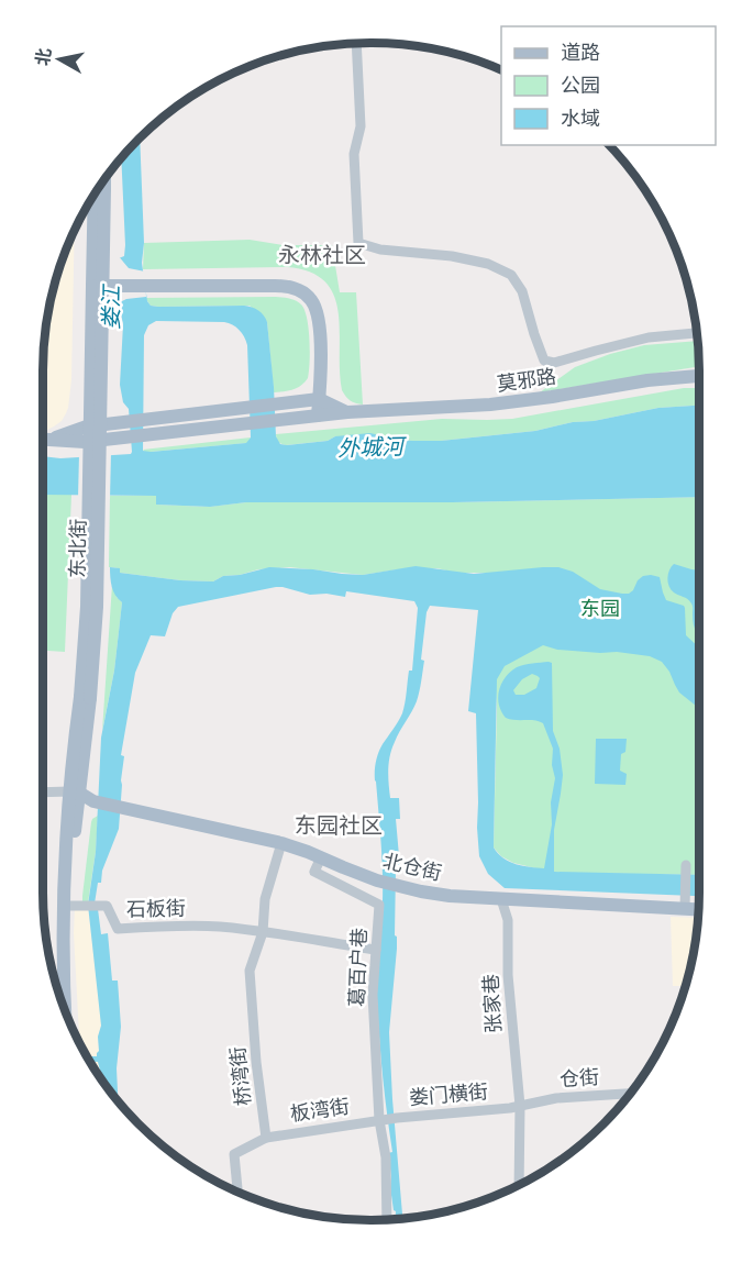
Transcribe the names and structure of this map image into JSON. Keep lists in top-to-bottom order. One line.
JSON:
{"streets":{"main road":["莫邪路","东北街","北仓街"],"street":["石板街","葛百户巷","张家巷","桥湾街","仓街","娄门横街","板湾街"]},"crossings":[["东北街","北仓街"],["东北街","石板街"],["北仓街","葛百户巷"],["北仓街","张家巷"],["北仓街","桥湾街"],["石板街","桥湾街"],["葛百户巷","娄门横街"],["葛百户巷","板湾街"],["张家巷","仓街"],["张家巷","娄门横街"],["桥湾街","板湾街"],["仓街","娄门横街"],["娄门横街","板湾街"]],"districts":["永林社区","东园社区"],"water":["娄江","外城河"],"parks":["东园"],"legend":["道路","公园","水域"],"north":"left"}
